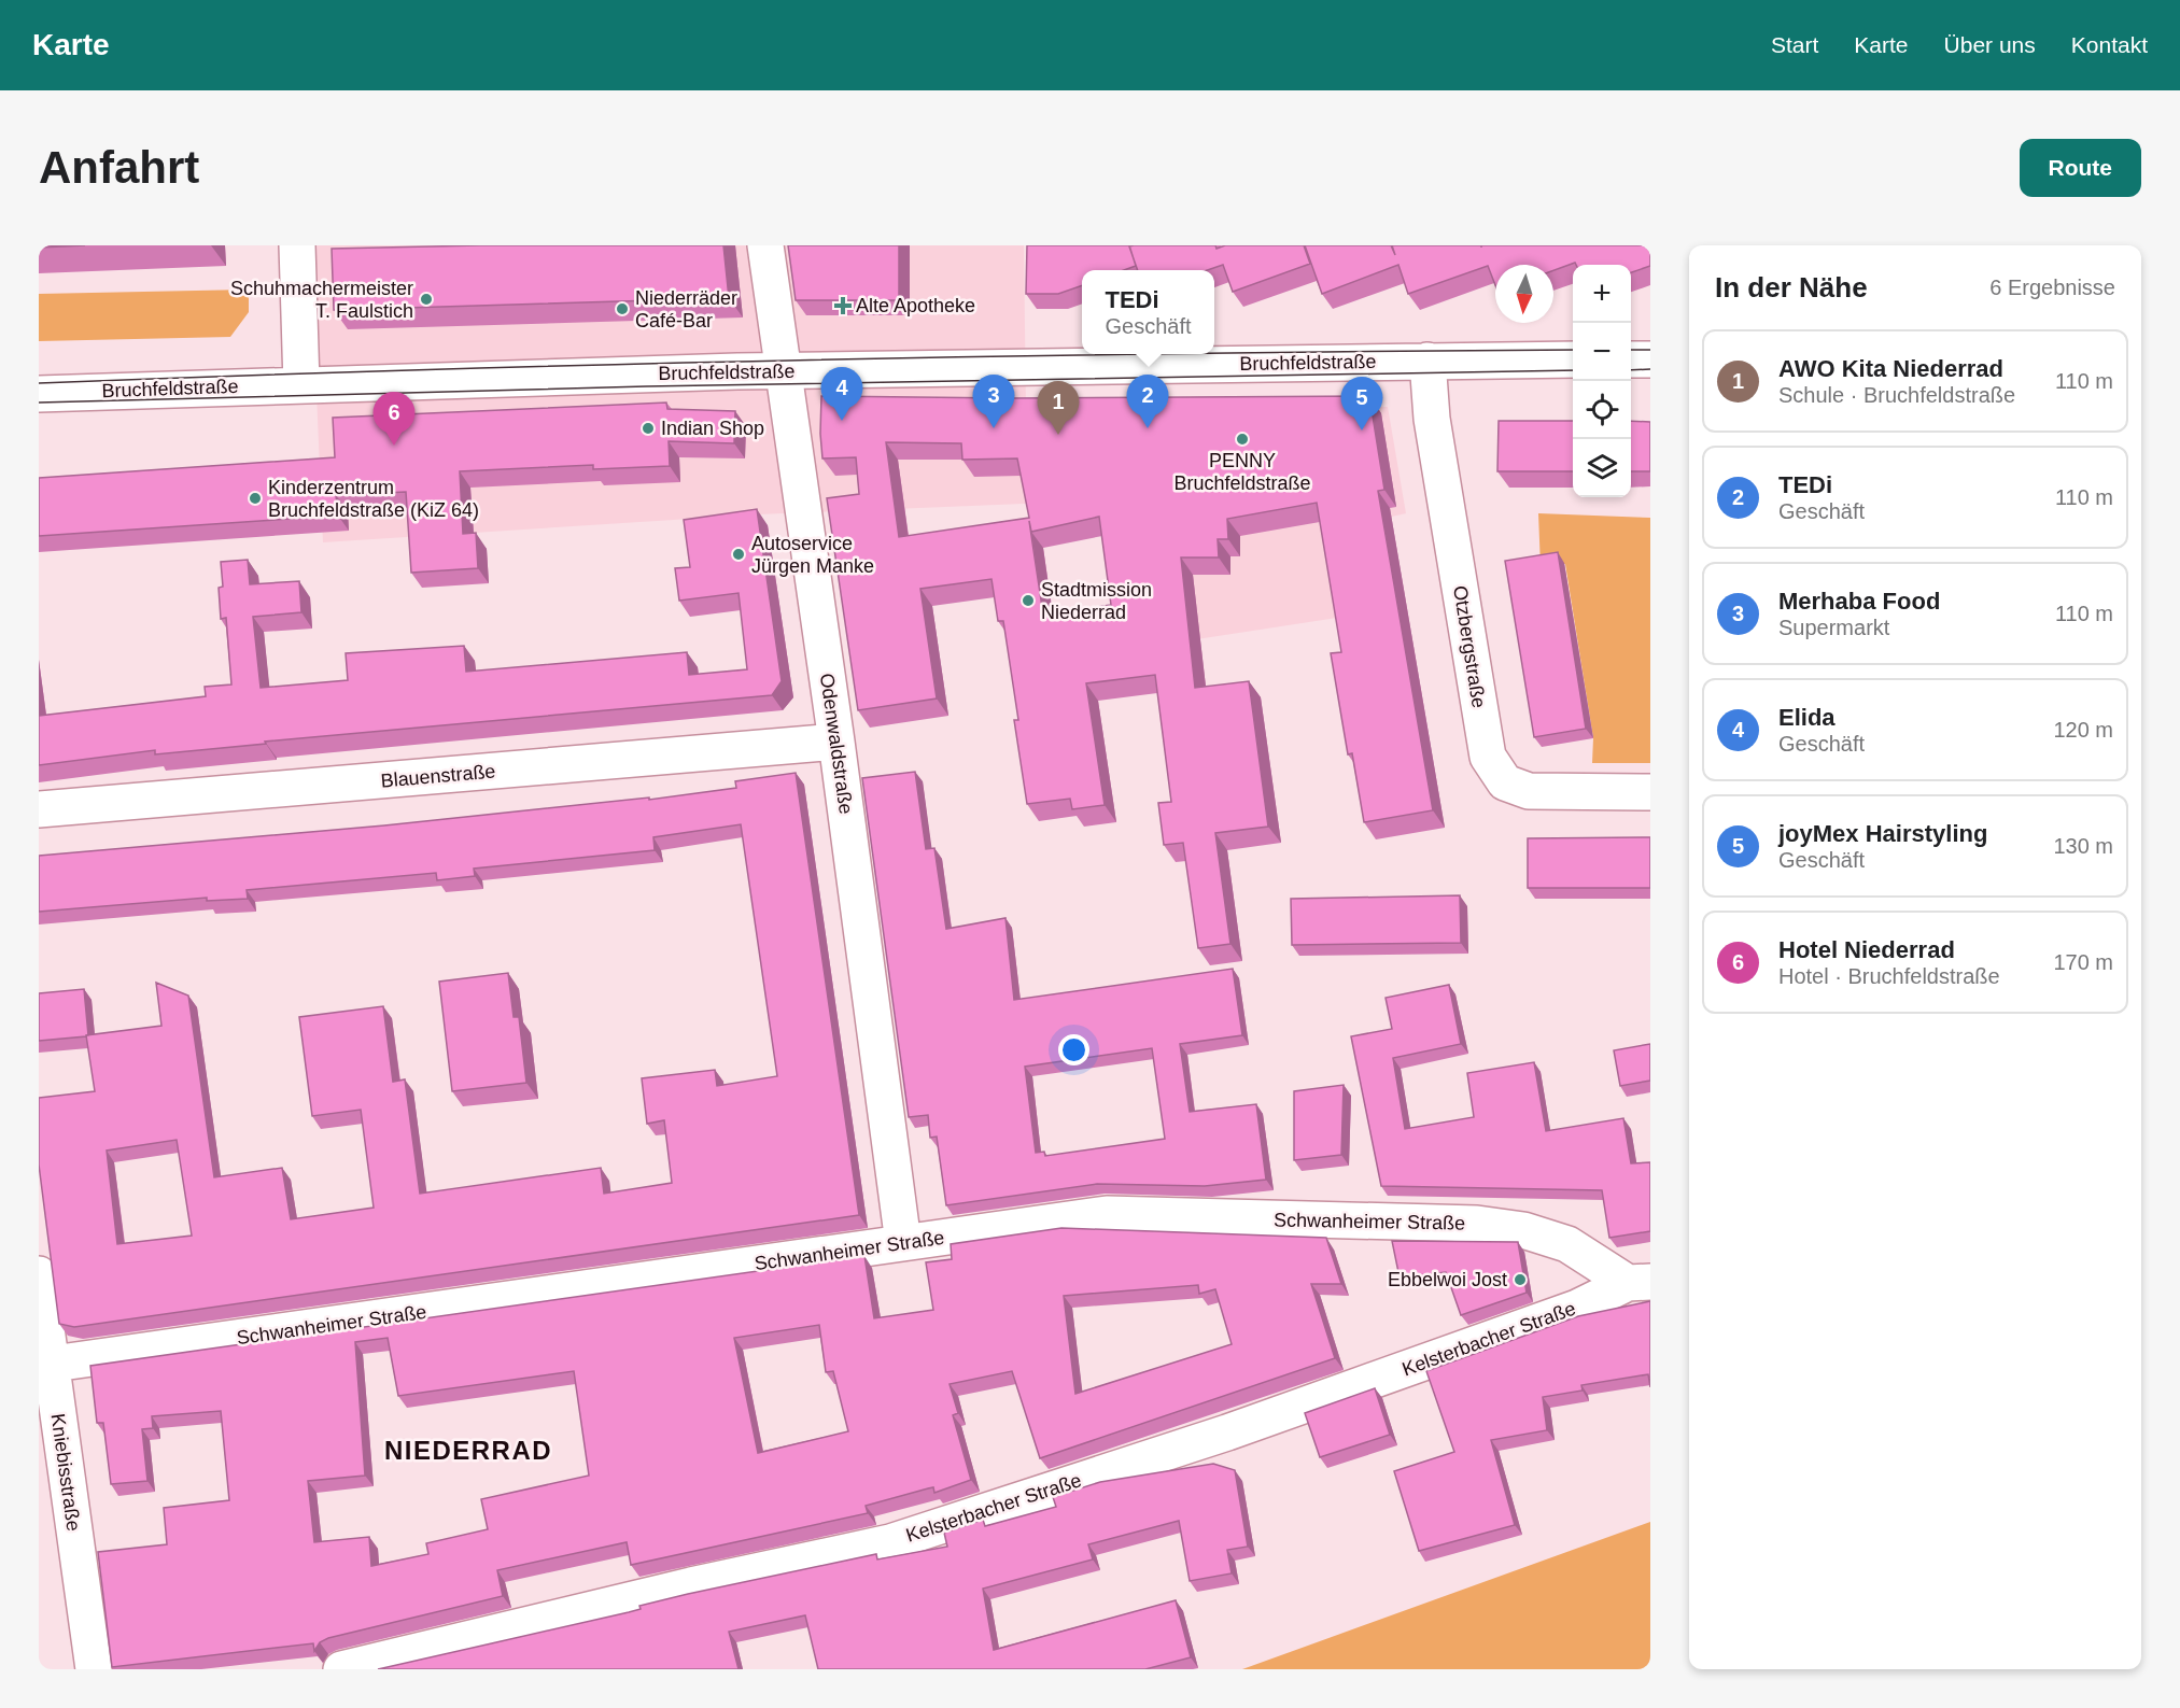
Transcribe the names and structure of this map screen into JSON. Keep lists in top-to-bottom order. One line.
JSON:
{"streets":{"street":["Bruchfeldstraße","Otzbergstraße","Odenwaldstraße","Blauenstraße","Schwanheimer Straße","Kelsterbacher Straße","Kniebisstraße"]},"crossings":[["Bruchfeldstraße","Otzbergstraße"],["Bruchfeldstraße","Odenwaldstraße"],["Odenwaldstraße","Blauenstraße"],["Odenwaldstraße","Schwanheimer Straße"],["Schwanheimer Straße","Kelsterbacher Straße"],["Schwanheimer Straße","Kniebisstraße"]],"districts":["NIEDERRAD"],"places":{"other":["Schuhmachermeister T. Faulstich","Niederräder Café-Bar","Indian Shop","PENNY Bruchfeldstraße","Kinderzentrum Bruchfeldstraße (KiZ 64)","Autoservice Jürgen Manke","Stadtmission Niederrad","Ebbelwoi Jost"],"health":["Alte Apotheke"]},"north":"bottom","page":{"header":"Karte","nav":["Start","Karte","Über uns","Kontakt"],"buttons":"Route","title":"Anfahrt","heading":["In der Nähe","6 Ergebnisse"],"map_buttons":["+","−"],"popup":["TEDi","Geschäft"],"list":[{"mark":"1","name":"AWO Kita Niederrad","note":"Schule · Bruchfeldstraße","value":"110 m"},{"mark":"2","name":"TEDi","note":"Geschäft","value":"110 m"},{"mark":"3","name":"Merhaba Food","note":"Supermarkt","value":"110 m"},{"mark":"4","name":"Elida","note":"Geschäft","value":"120 m"},{"mark":"5","name":"joyMex Hairstyling","note":"Geschäft","value":"130 m"},{"mark":"6","name":"Hotel Niederrad","note":"Hotel · Bruchfeldstraße","value":"170 m"}],"pins":["4","2","3","5","1","6"]}}
